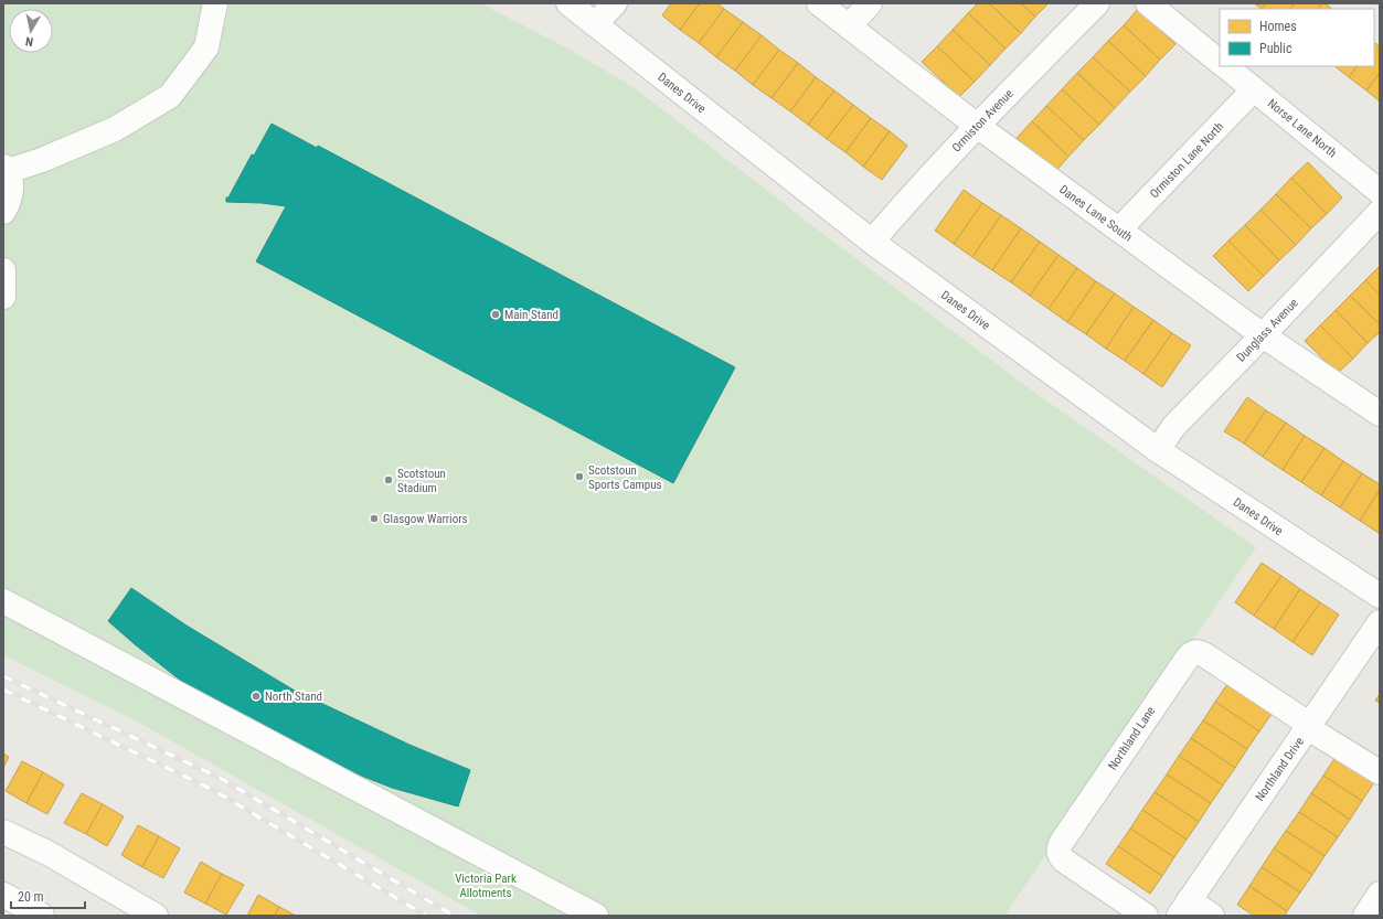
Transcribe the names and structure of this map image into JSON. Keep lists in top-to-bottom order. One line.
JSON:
{"streets":{"street":["Danes Drive","Ormiston Avenue","Norse Lane North","Ormiston Lane North","Danes Lane South","Dunglass Avenue","Northland Lane","Northland Drive"]},"crossings":[["Danes Drive","Ormiston Avenue"],["Danes Drive","Dunglass Avenue"],["Ormiston Avenue","Danes Lane South"],["Norse Lane North","Ormiston Lane North"],["Ormiston Lane North","Danes Lane South"],["Danes Lane South","Dunglass Avenue"],["Northland Lane","Northland Drive"]],"parks":["Victoria Park Allotments"],"places":["Main Stand","Scotstoun Sports Campus","Scotstoun Stadium","Glasgow Warriors","North Stand"],"legend":["Homes","Public"],"scale_bar":"20 m","north":"bottom"}
